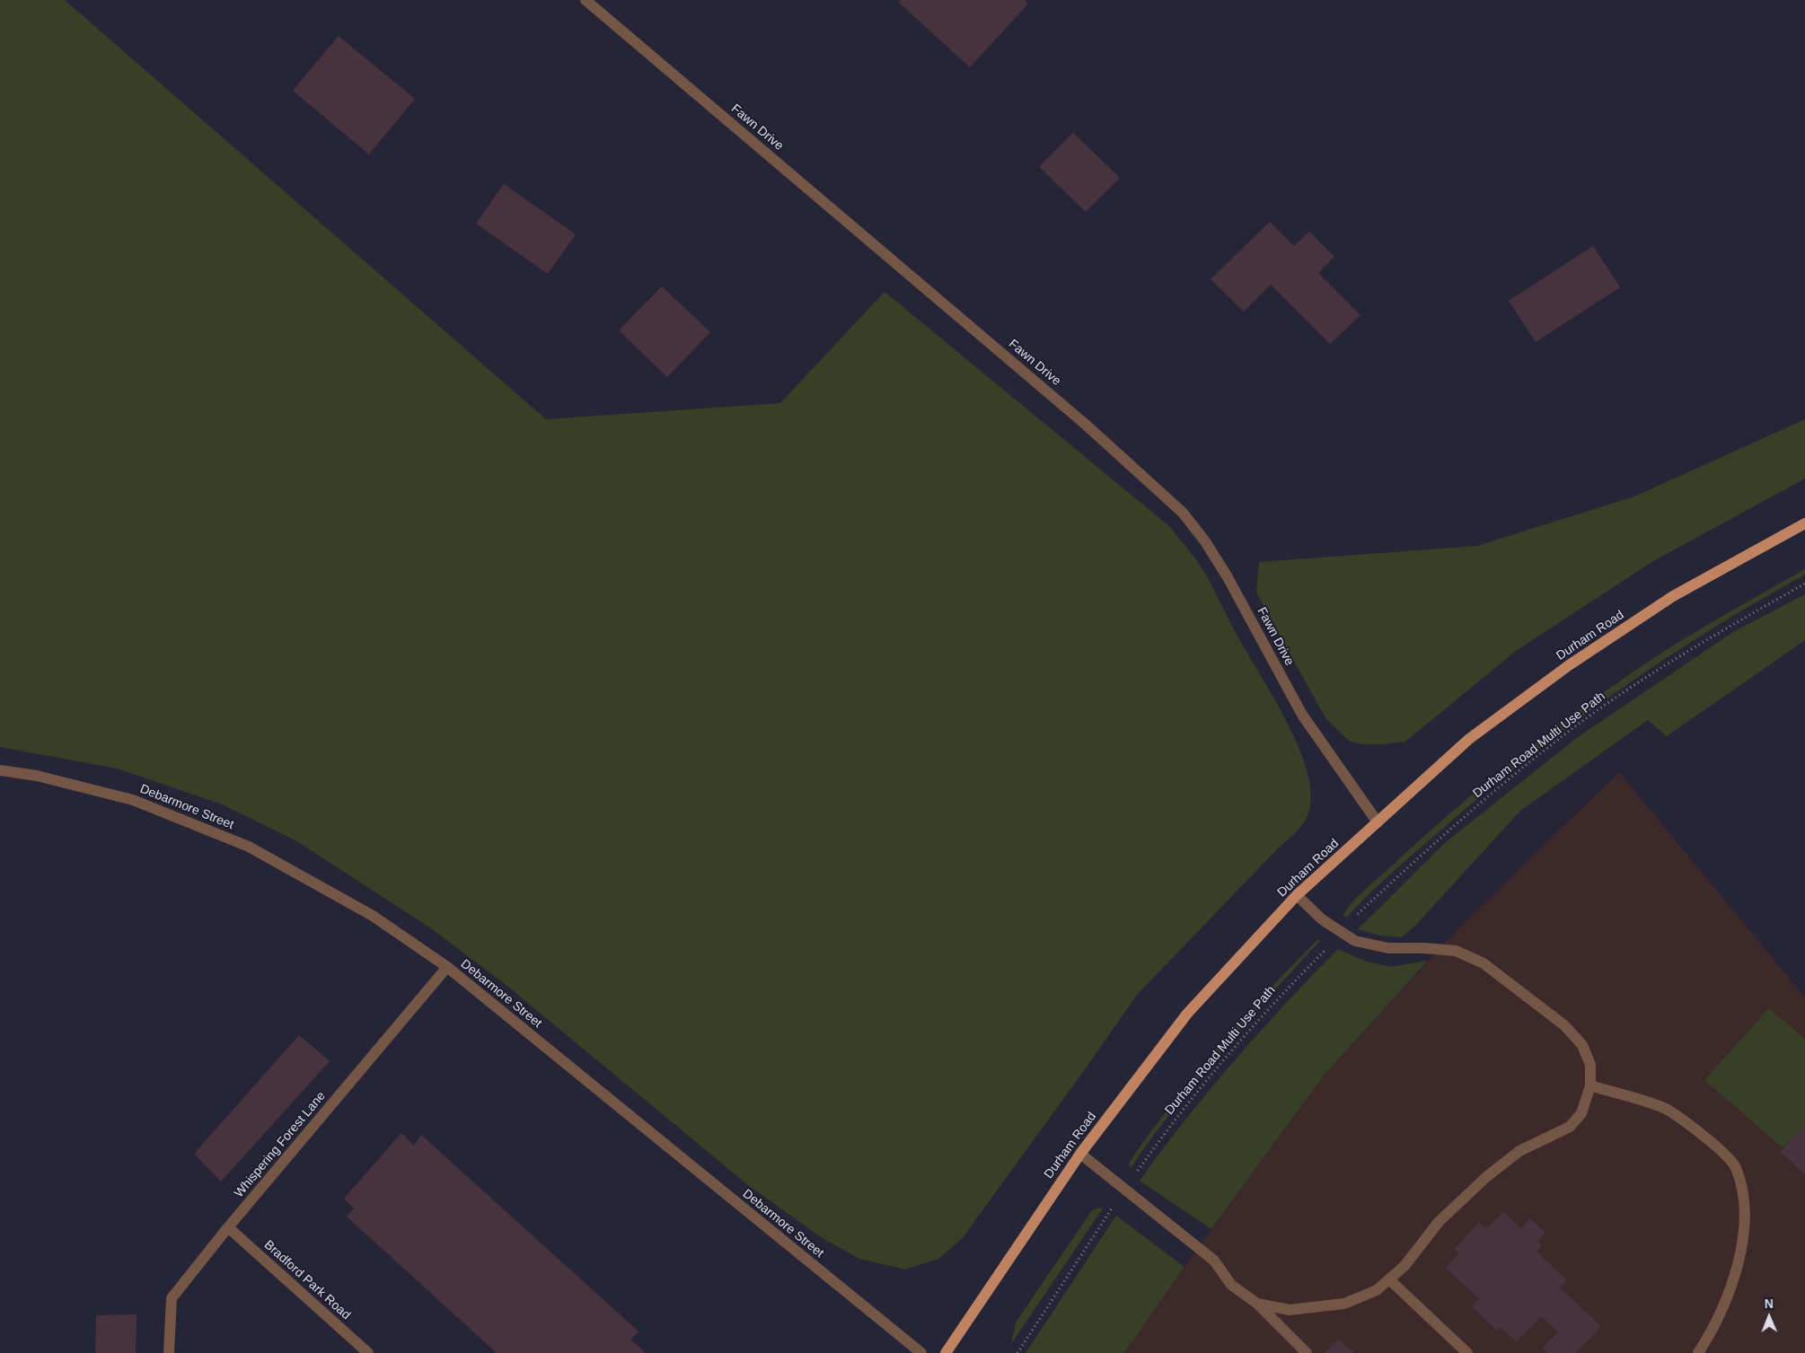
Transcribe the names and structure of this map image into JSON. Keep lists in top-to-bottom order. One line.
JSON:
{"streets":{"main road":["Durham Road"],"street":["Fawn Drive","Debarmore Street","Whispering Forest Lane","Bradford Park Road"],"path":["Durham Road Multi Use Path"]},"crossings":[["Fawn Drive","Durham Road"],["Debarmore Street","Whispering Forest Lane"],["Whispering Forest Lane","Bradford Park Road"]],"north":"top"}
